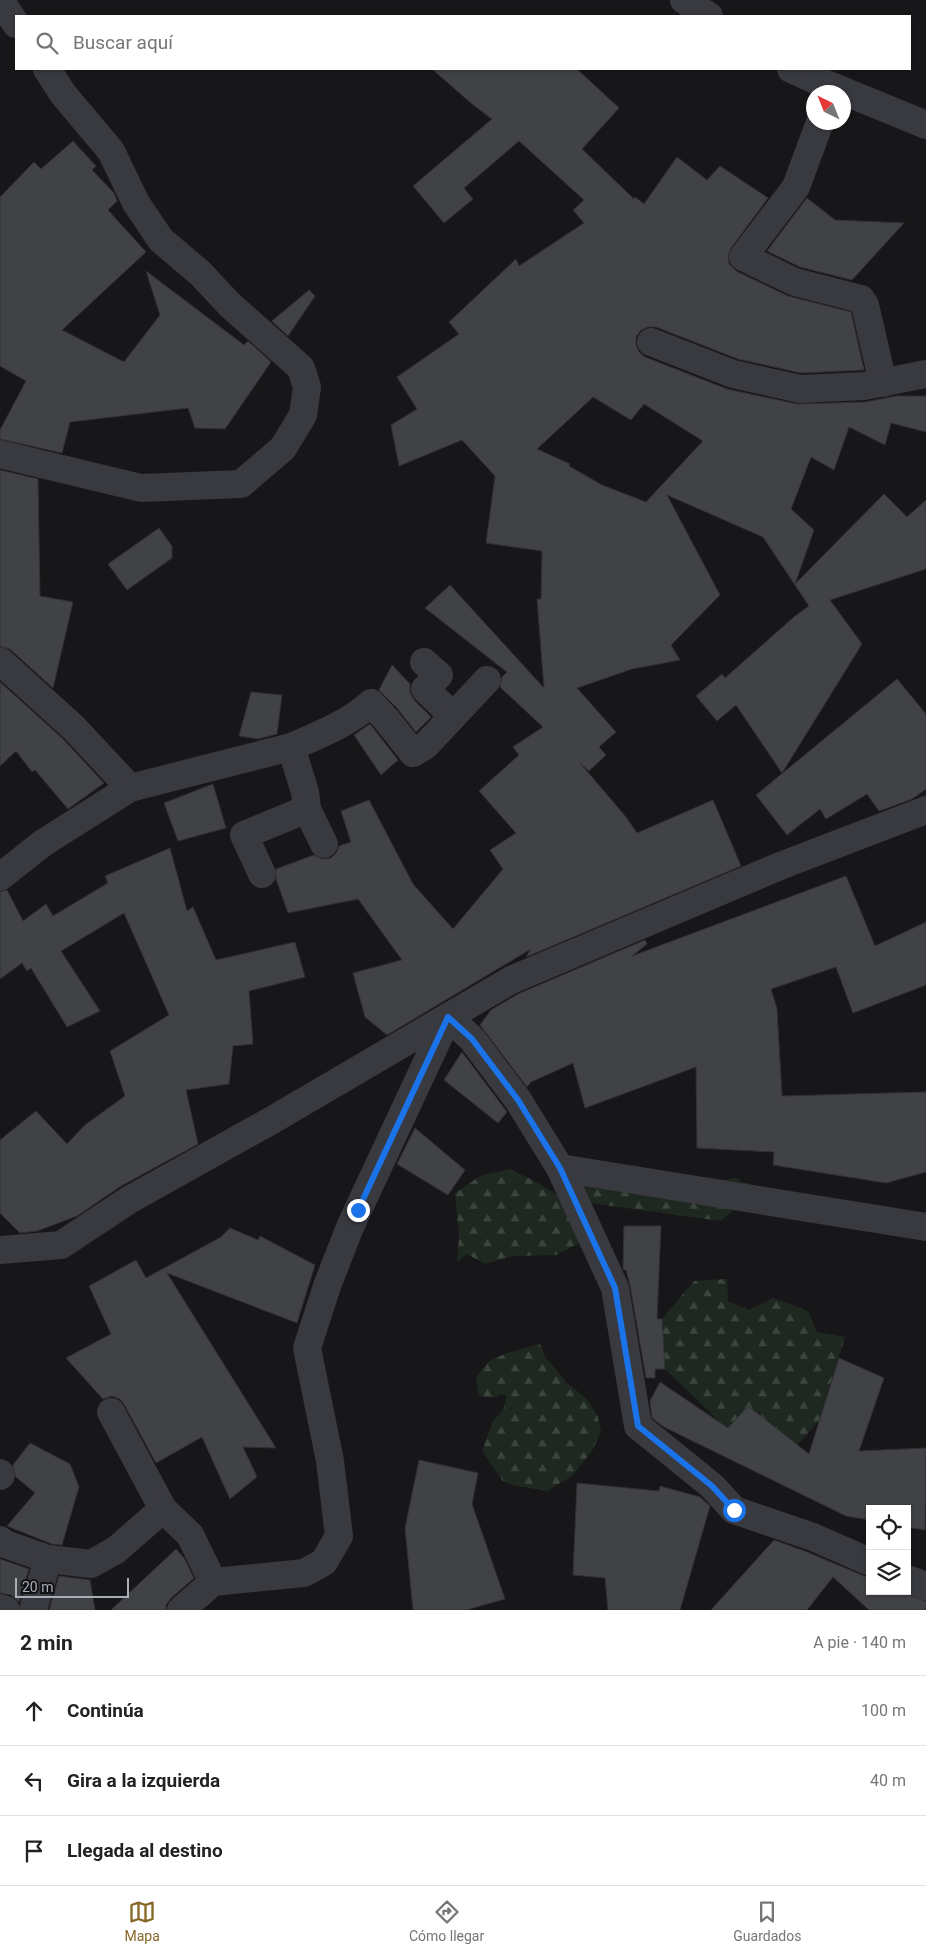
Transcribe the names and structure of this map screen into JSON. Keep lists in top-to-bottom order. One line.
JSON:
{"scale_bar":"20 m","north":"top left","page":{"search":"Buscar aquí","scale":"20 m","heading":["2 min","A pie · 140 m"],"list":[["Continúa","100 m"],["Gira a la izquierda","40 m"],"Llegada al destino"],"nav":["Mapa","Cómo llegar","Guardados"]}}
